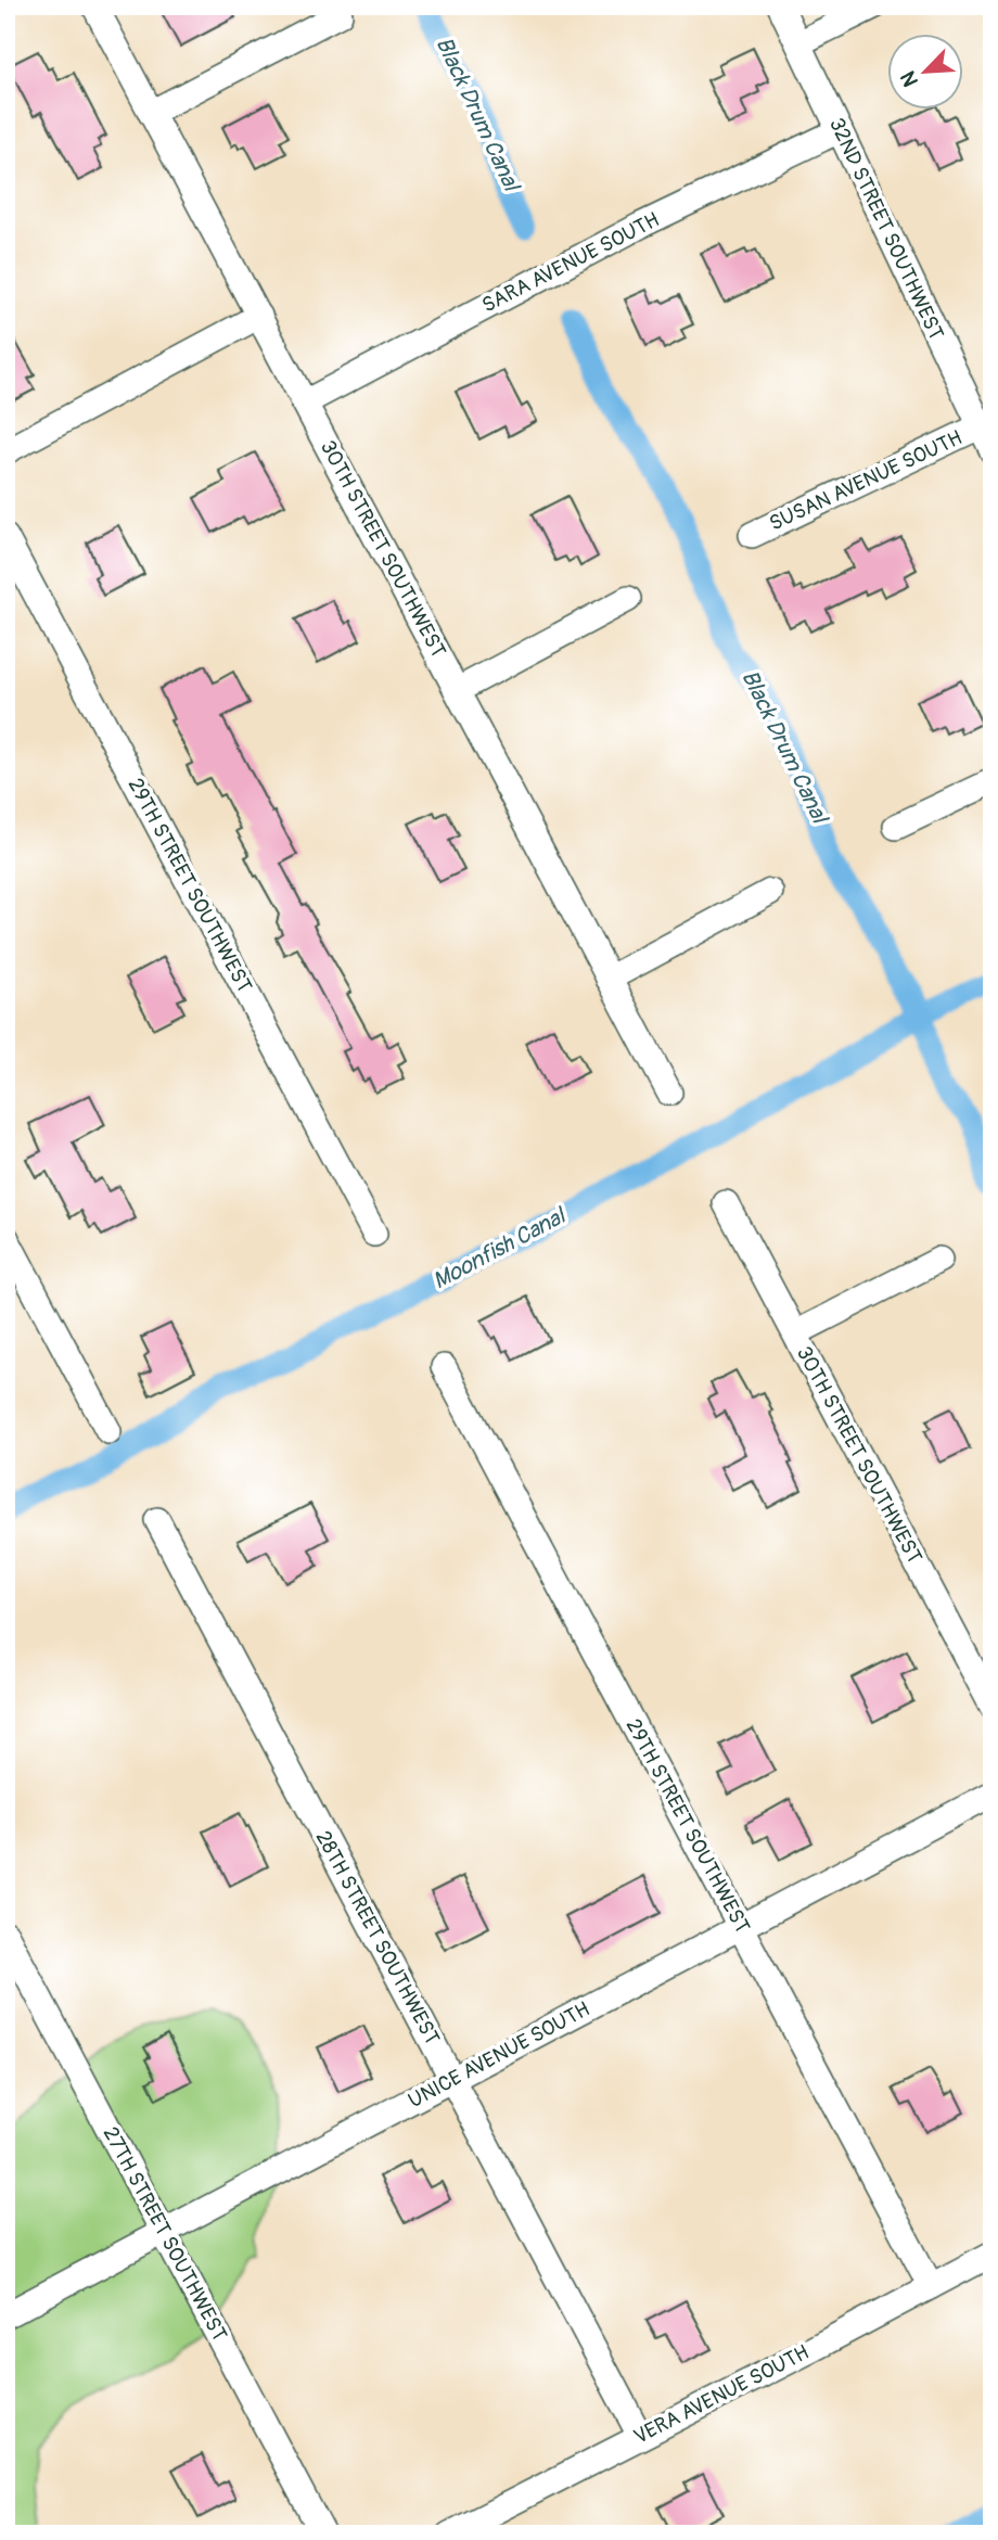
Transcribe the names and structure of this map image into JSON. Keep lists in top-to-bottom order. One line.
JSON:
{"streets":{"street":["32ND STREET SOUTHWEST","SARA AVENUE SOUTH","SUSAN AVENUE SOUTH","30TH STREET SOUTHWEST","29TH STREET SOUTHWEST","28TH STREET SOUTHWEST","UNICE AVENUE SOUTH","27TH STREET SOUTHWEST","VERA AVENUE SOUTH"]},"crossings":[["32ND STREET SOUTHWEST","SARA AVENUE SOUTH"],["32ND STREET SOUTHWEST","SUSAN AVENUE SOUTH"],["SARA AVENUE SOUTH","30TH STREET SOUTHWEST"],["29TH STREET SOUTHWEST","UNICE AVENUE SOUTH"],["29TH STREET SOUTHWEST","VERA AVENUE SOUTH"],["28TH STREET SOUTHWEST","UNICE AVENUE SOUTH"],["28TH STREET SOUTHWEST","VERA AVENUE SOUTH"],["UNICE AVENUE SOUTH","27TH STREET SOUTHWEST"]],"water":["Black Drum Canal","Moonfish Canal"],"north":"bottom left"}
